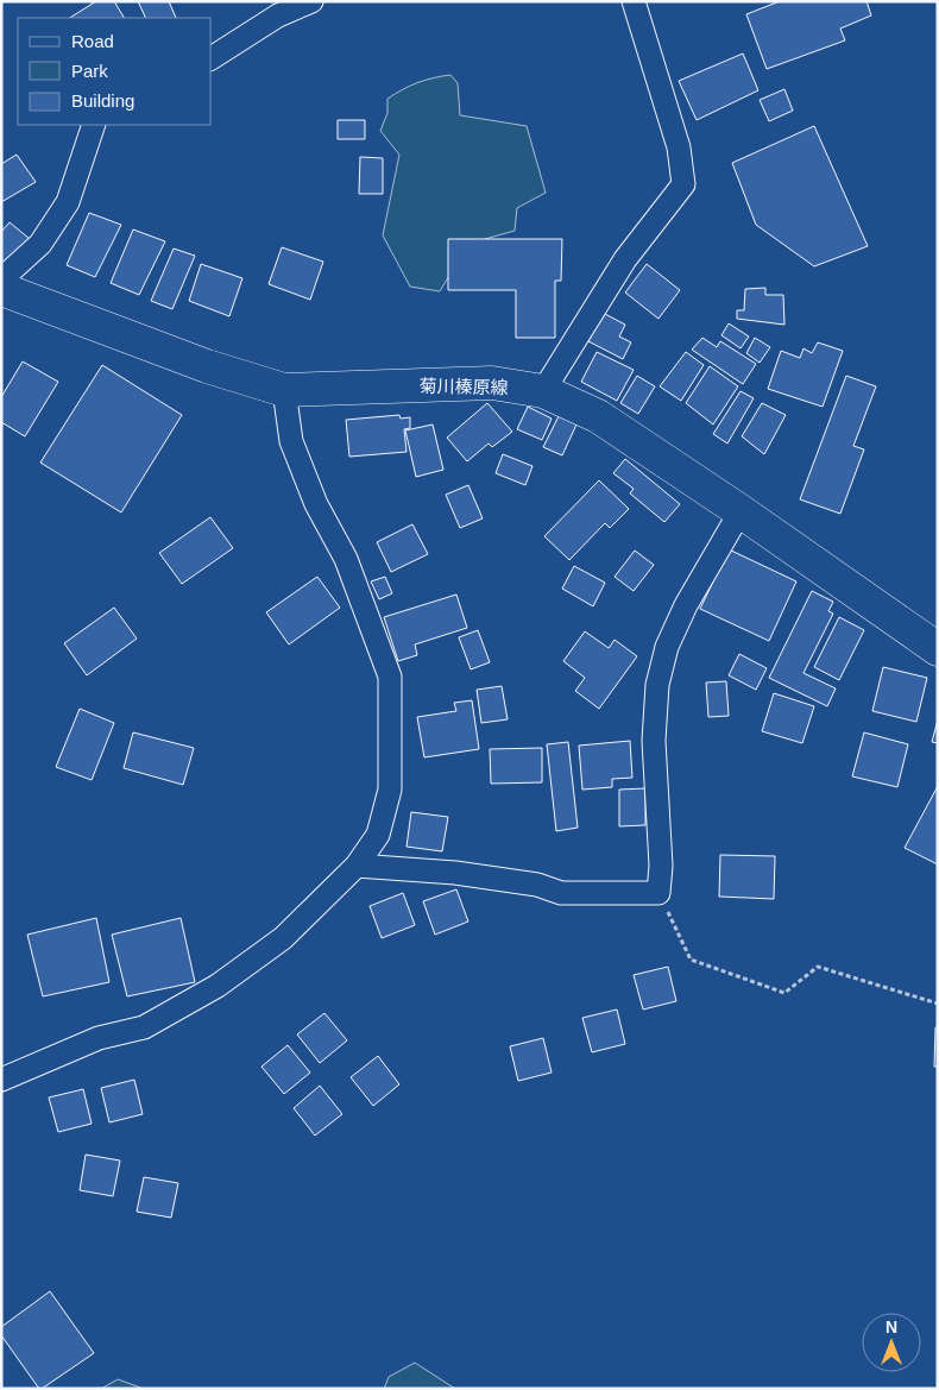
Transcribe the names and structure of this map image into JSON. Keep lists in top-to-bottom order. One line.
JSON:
{"streets":{"main road":["菊川榛原線"]},"legend":["Road","Park","Building"],"north":"top"}
